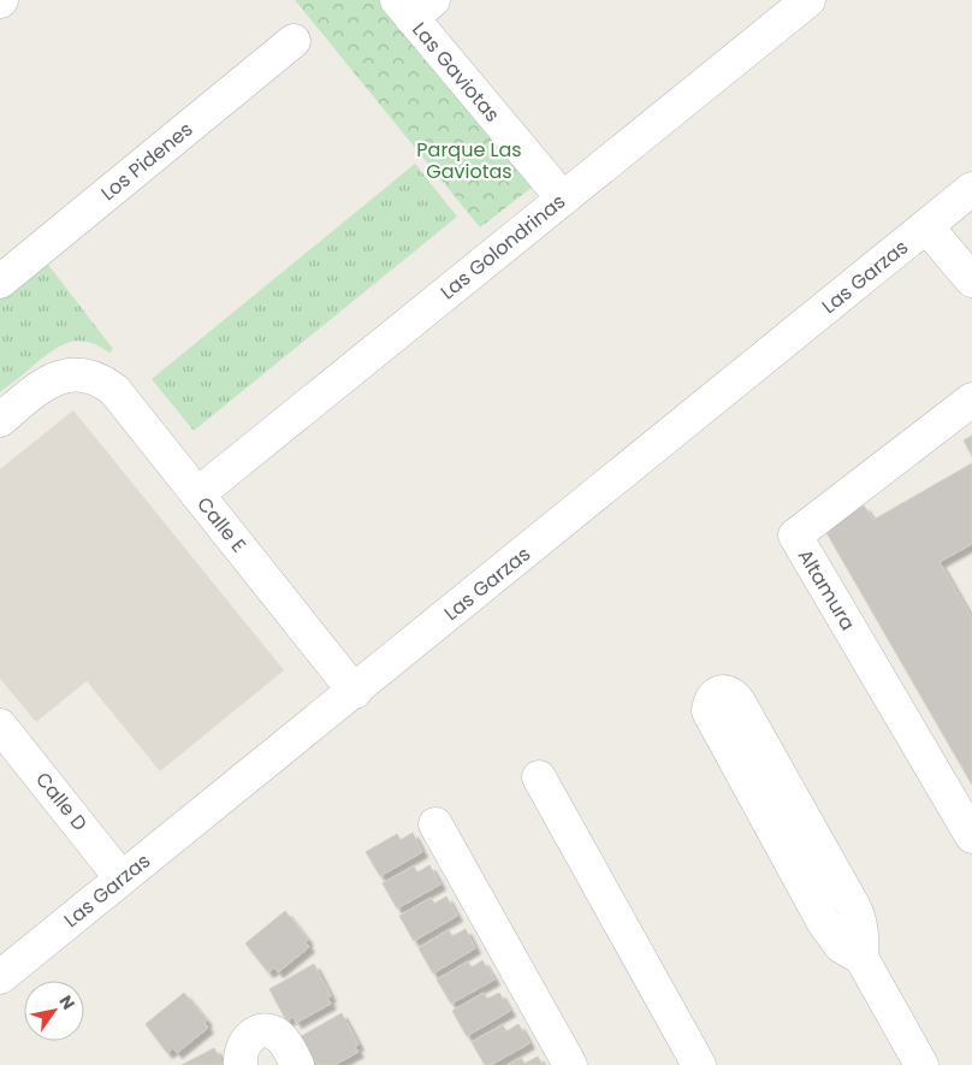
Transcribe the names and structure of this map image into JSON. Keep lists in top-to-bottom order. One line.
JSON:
{"streets":{"street":["Las Gaviotas","Los Pidenes","Las Golondrinas","Las Garzas","Calle E","Altamura","Calle D"]},"crossings":[["Las Gaviotas","Las Golondrinas"],["Las Golondrinas","Calle E"],["Las Garzas","Calle E"],["Las Garzas","Calle D"]],"parks":["Parque Las Gaviotas"],"north":"top right"}
